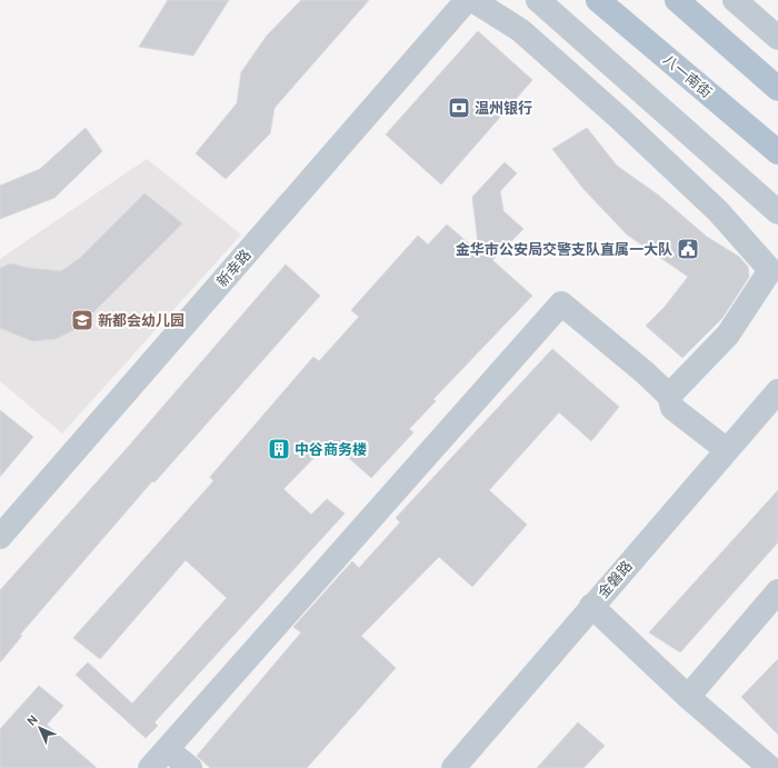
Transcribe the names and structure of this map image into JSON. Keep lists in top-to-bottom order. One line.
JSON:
{"streets":{"main road":["八一南街"],"street":["新幸路","金磐路"]},"places":{"bank":["温州银行"],"public building":["金华市公安局交警支队直属一大队"],"school or university":["新都会幼儿园"],"building":["中谷商务楼"]},"north":"top left"}
